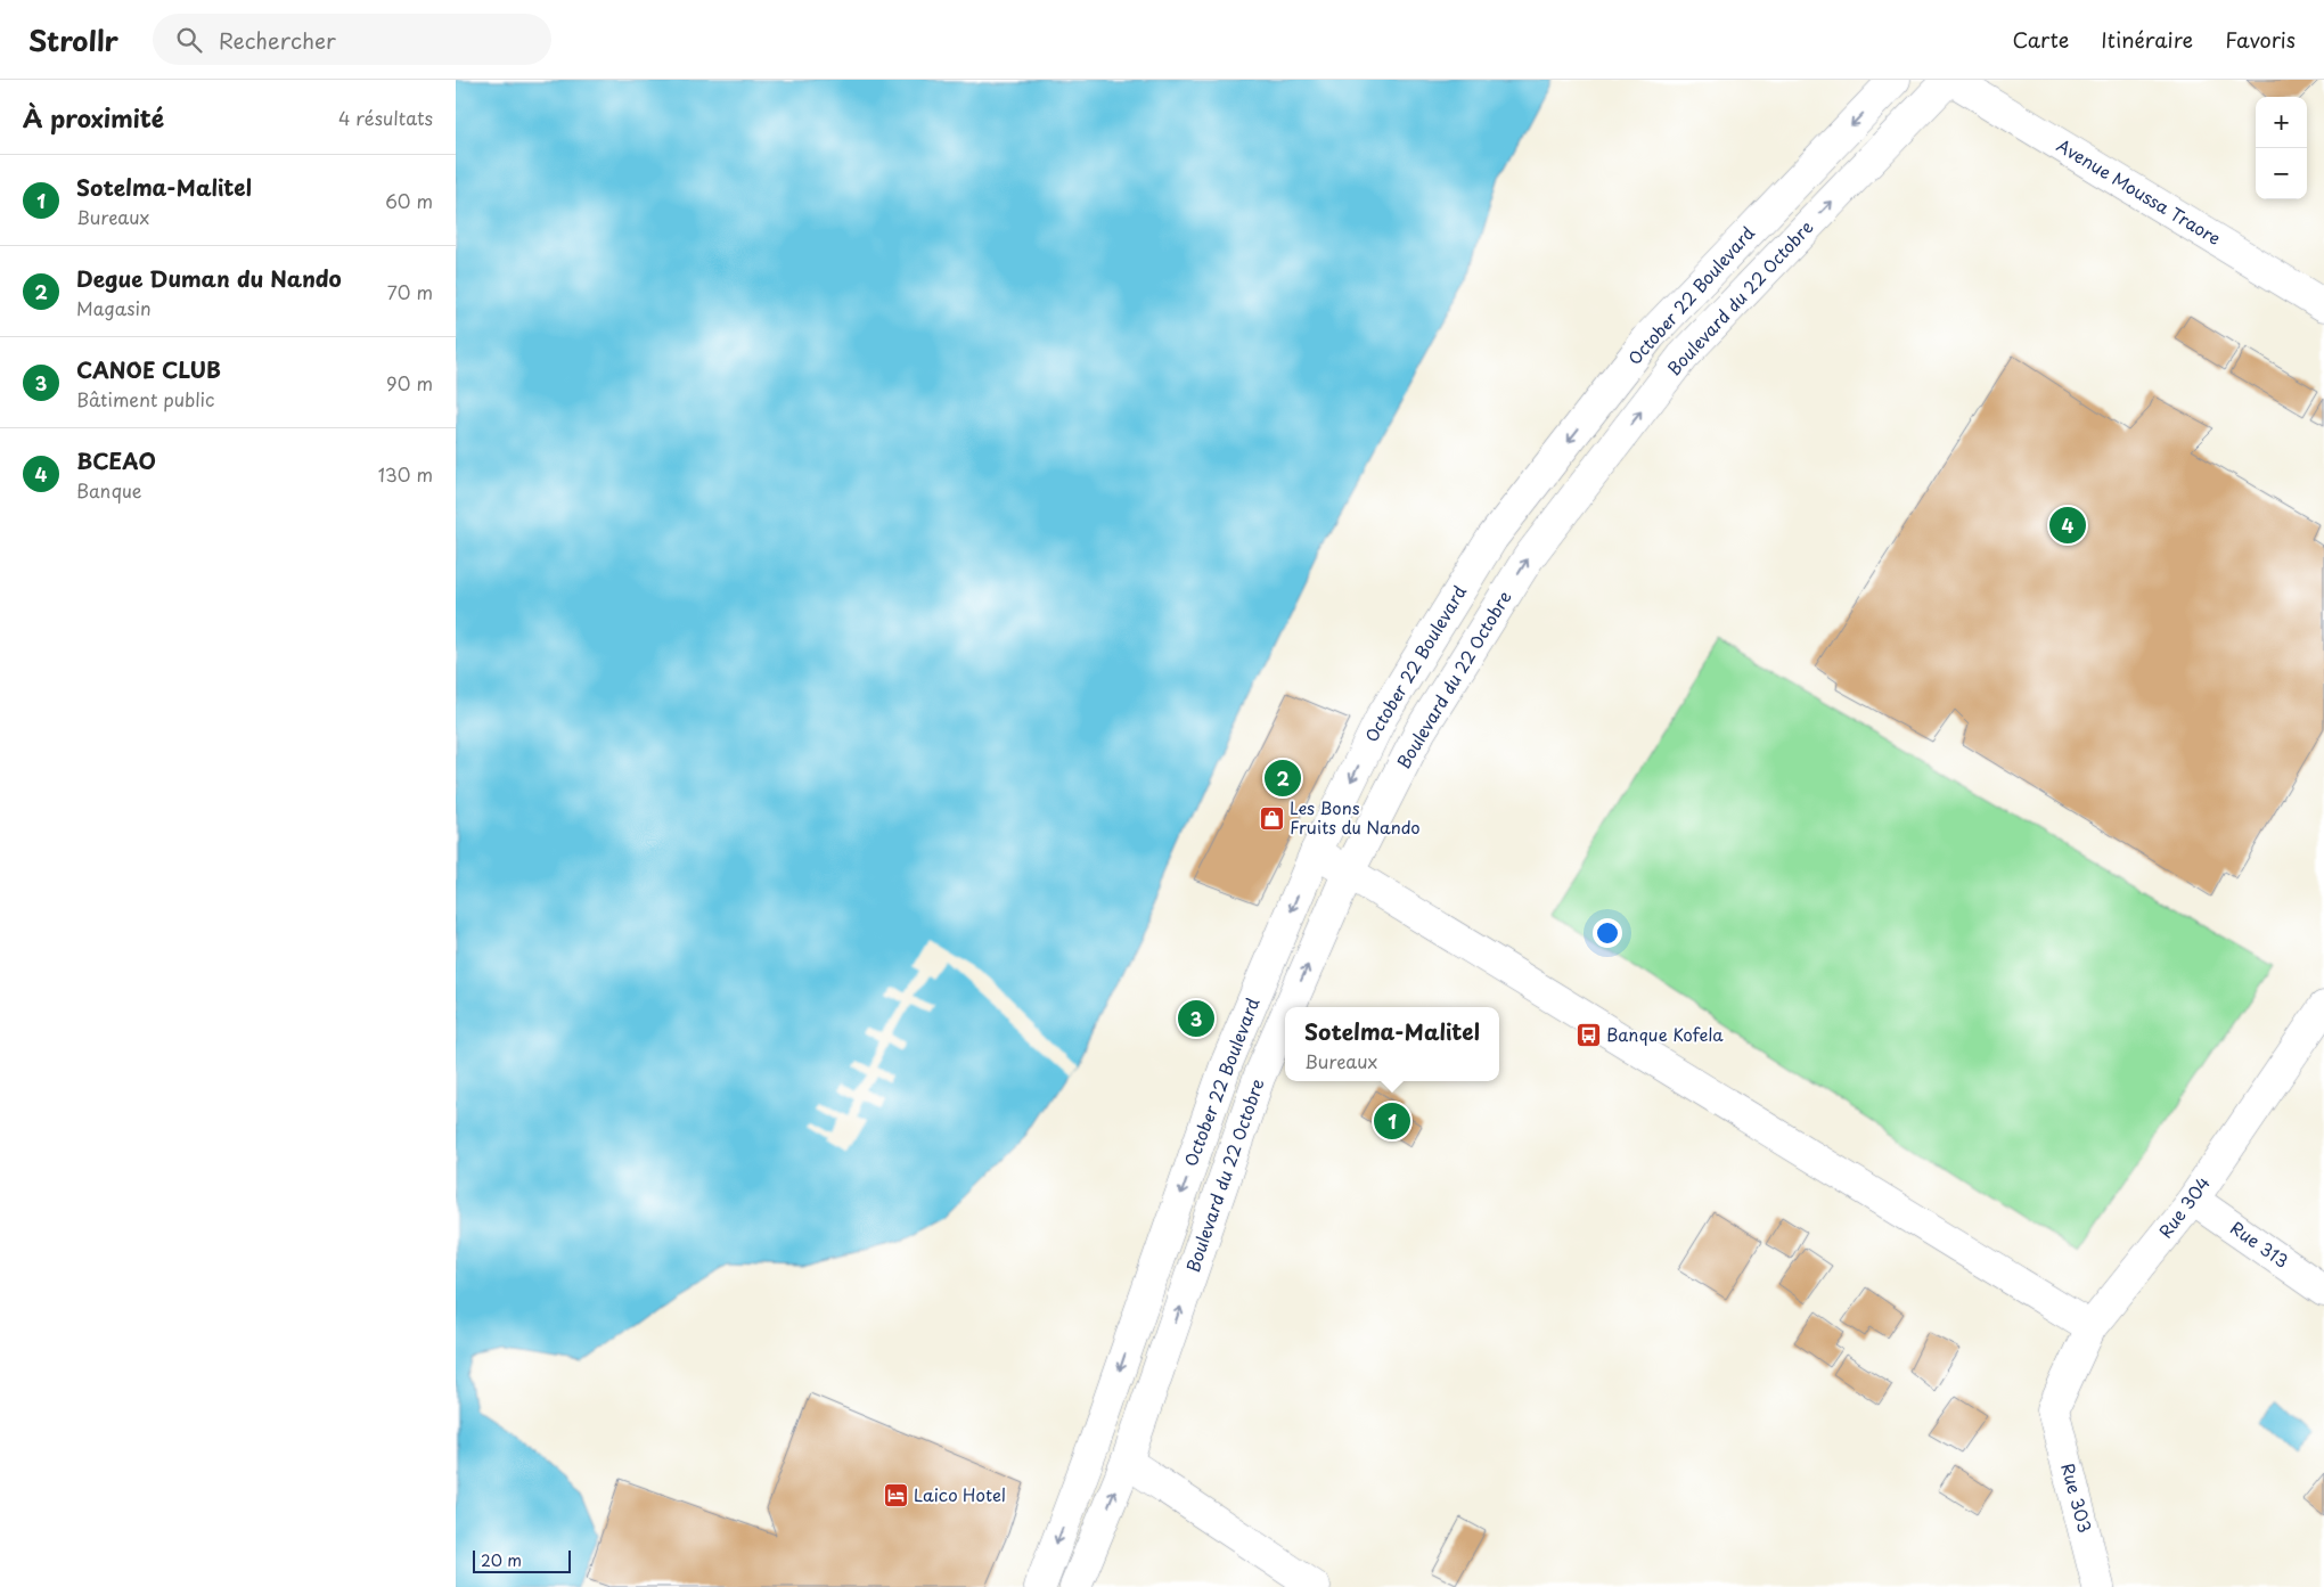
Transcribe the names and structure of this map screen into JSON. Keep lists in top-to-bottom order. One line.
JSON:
{"streets":{"main road":["Avenue Moussa Traore","October 22 Boulevard","Boulevard du 22 Octobre","Rue 304","Rue 313","Rue 303"]},"crossings":[["Rue 304","Rue 313"],["Rue 304","Rue 303"]],"one_way":["October 22 Boulevard","Boulevard du 22 Octobre"],"places":{"shop":["Les Bons Fruits du Nando"],"bus stop":["Banque Kofela"],"hotel":["Laico Hotel"]},"scale_bar":"20 m","page":{"header":"Strollr","search":"Rechercher","nav":["Carte","Itinéraire","Favoris"],"heading":["À proximité","4 résultats"],"map_buttons":["+","−"],"list":[{"mark":"1","name":"Sotelma-Malitel","note":"Bureaux","value":"60 m"},{"mark":"2","name":"Degue Duman du Nando","note":"Magasin","value":"70 m"},{"mark":"3","name":"CANOE CLUB","note":"Bâtiment public","value":"90 m"},{"mark":"4","name":"BCEAO","note":"Banque","value":"130 m"}],"pins":["4","2","3","1"],"popup":["Sotelma-Malitel","Bureaux"],"scale":"20 m"}}
